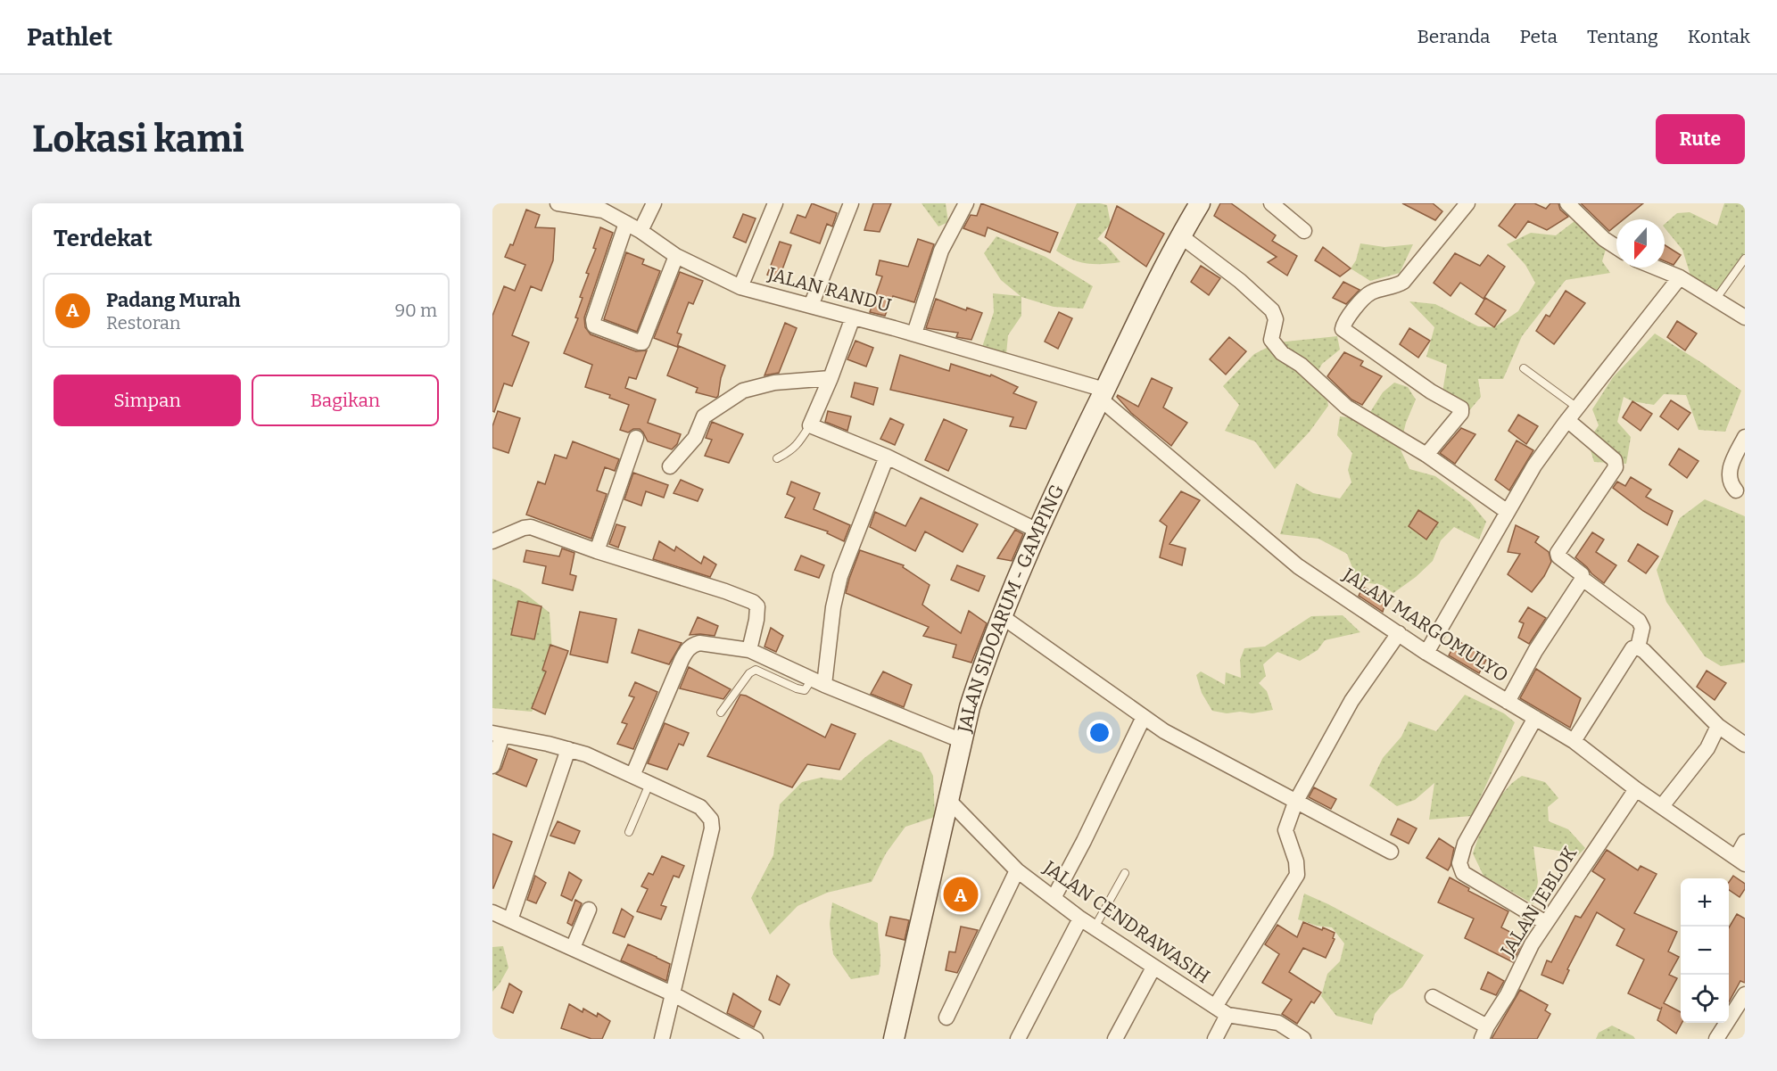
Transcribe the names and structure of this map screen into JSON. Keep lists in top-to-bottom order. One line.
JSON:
{"streets":{"main road":["JALAN SIDOARUM - GAMPING"],"street":["JALAN RANDU","JALAN MARGOMULYO","JALAN JEBLOK","JALAN CENDRAWASIH"]},"crossings":[["JALAN RANDU","JALAN SIDOARUM - GAMPING"],["JALAN RANDU","JALAN MARGOMULYO"],["JALAN SIDOARUM - GAMPING","JALAN MARGOMULYO"],["JALAN SIDOARUM - GAMPING","JALAN CENDRAWASIH"],["JALAN MARGOMULYO","JALAN JEBLOK"]],"north":"bottom","page":{"header":"Pathlet","nav":["Beranda","Peta","Tentang","Kontak"],"buttons":["Rute",["Simpan","Bagikan"]],"title":"Lokasi kami","heading":"Terdekat","list":[{"mark":"A","name":"Padang Murah","note":"Restoran","value":"90 m"}],"pins":"A","map_buttons":["+","−"]}}
